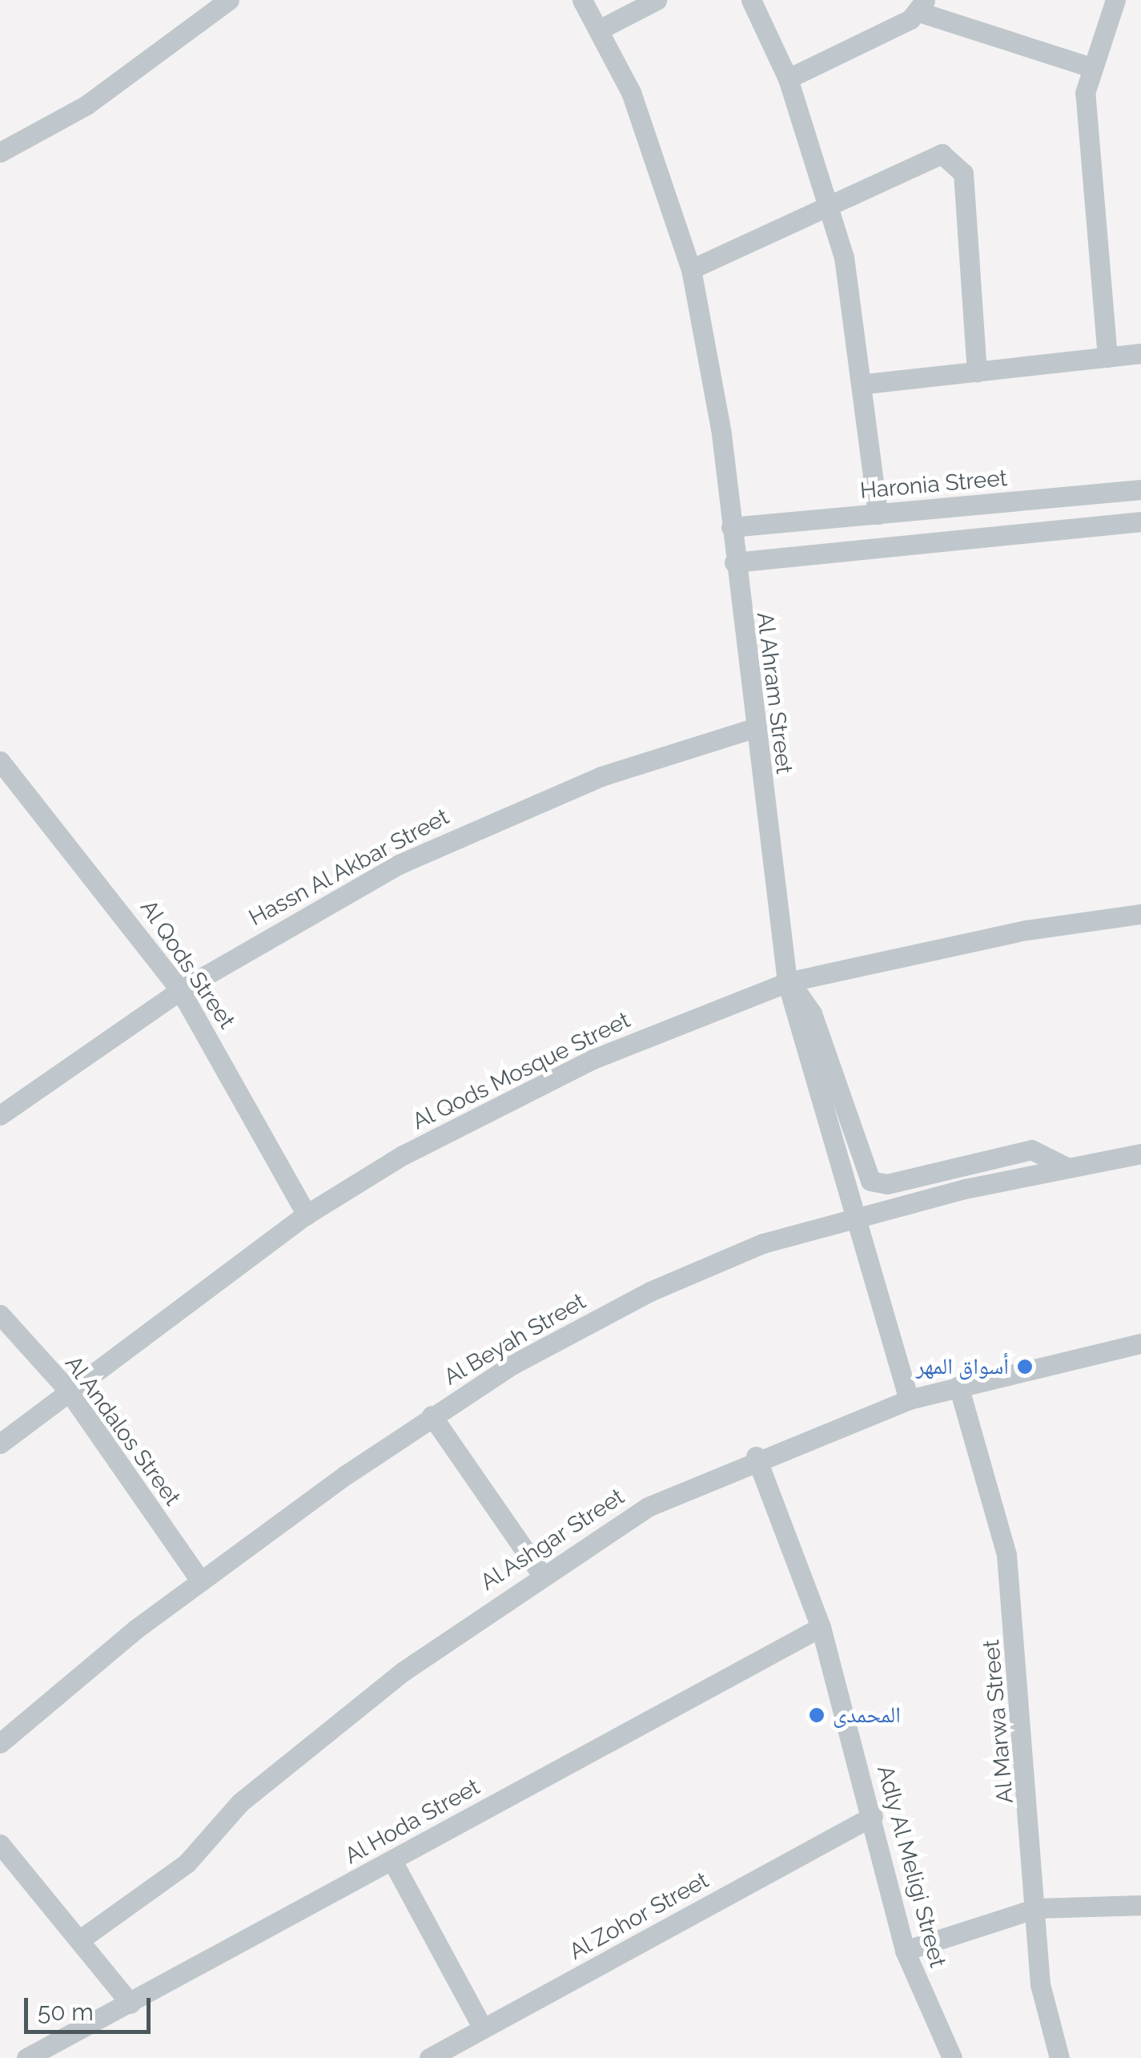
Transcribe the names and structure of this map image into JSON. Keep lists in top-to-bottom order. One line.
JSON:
{"streets":{"street":["Haronia Street","Al Ahram Street","Hassn Al Akbar Street","Al Qods Street","Al Qods Mosque Street","Al Beyah Street","Al Andalos Street","Al Ashgar Street","Al Marwa Street","Al Hoda Street","Adly Al Meligi Street","Al Zohor Street"]},"crossings":[["Haronia Street","Al Ahram Street"],["Al Ahram Street","Hassn Al Akbar Street"],["Al Ahram Street","Al Qods Mosque Street"],["Al Ahram Street","Al Beyah Street"],["Al Ahram Street","Al Ashgar Street"],["Hassn Al Akbar Street","Al Qods Street"],["Al Qods Street","Al Qods Mosque Street"],["Al Qods Mosque Street","Al Andalos Street"],["Al Beyah Street","Al Andalos Street"],["Al Ashgar Street","Al Marwa Street"],["Al Ashgar Street","Adly Al Meligi Street"],["Al Hoda Street","Adly Al Meligi Street"],["Adly Al Meligi Street","Al Zohor Street"]],"places":["أسواق المهر","المحمدى"],"scale_bar":"50 m"}
